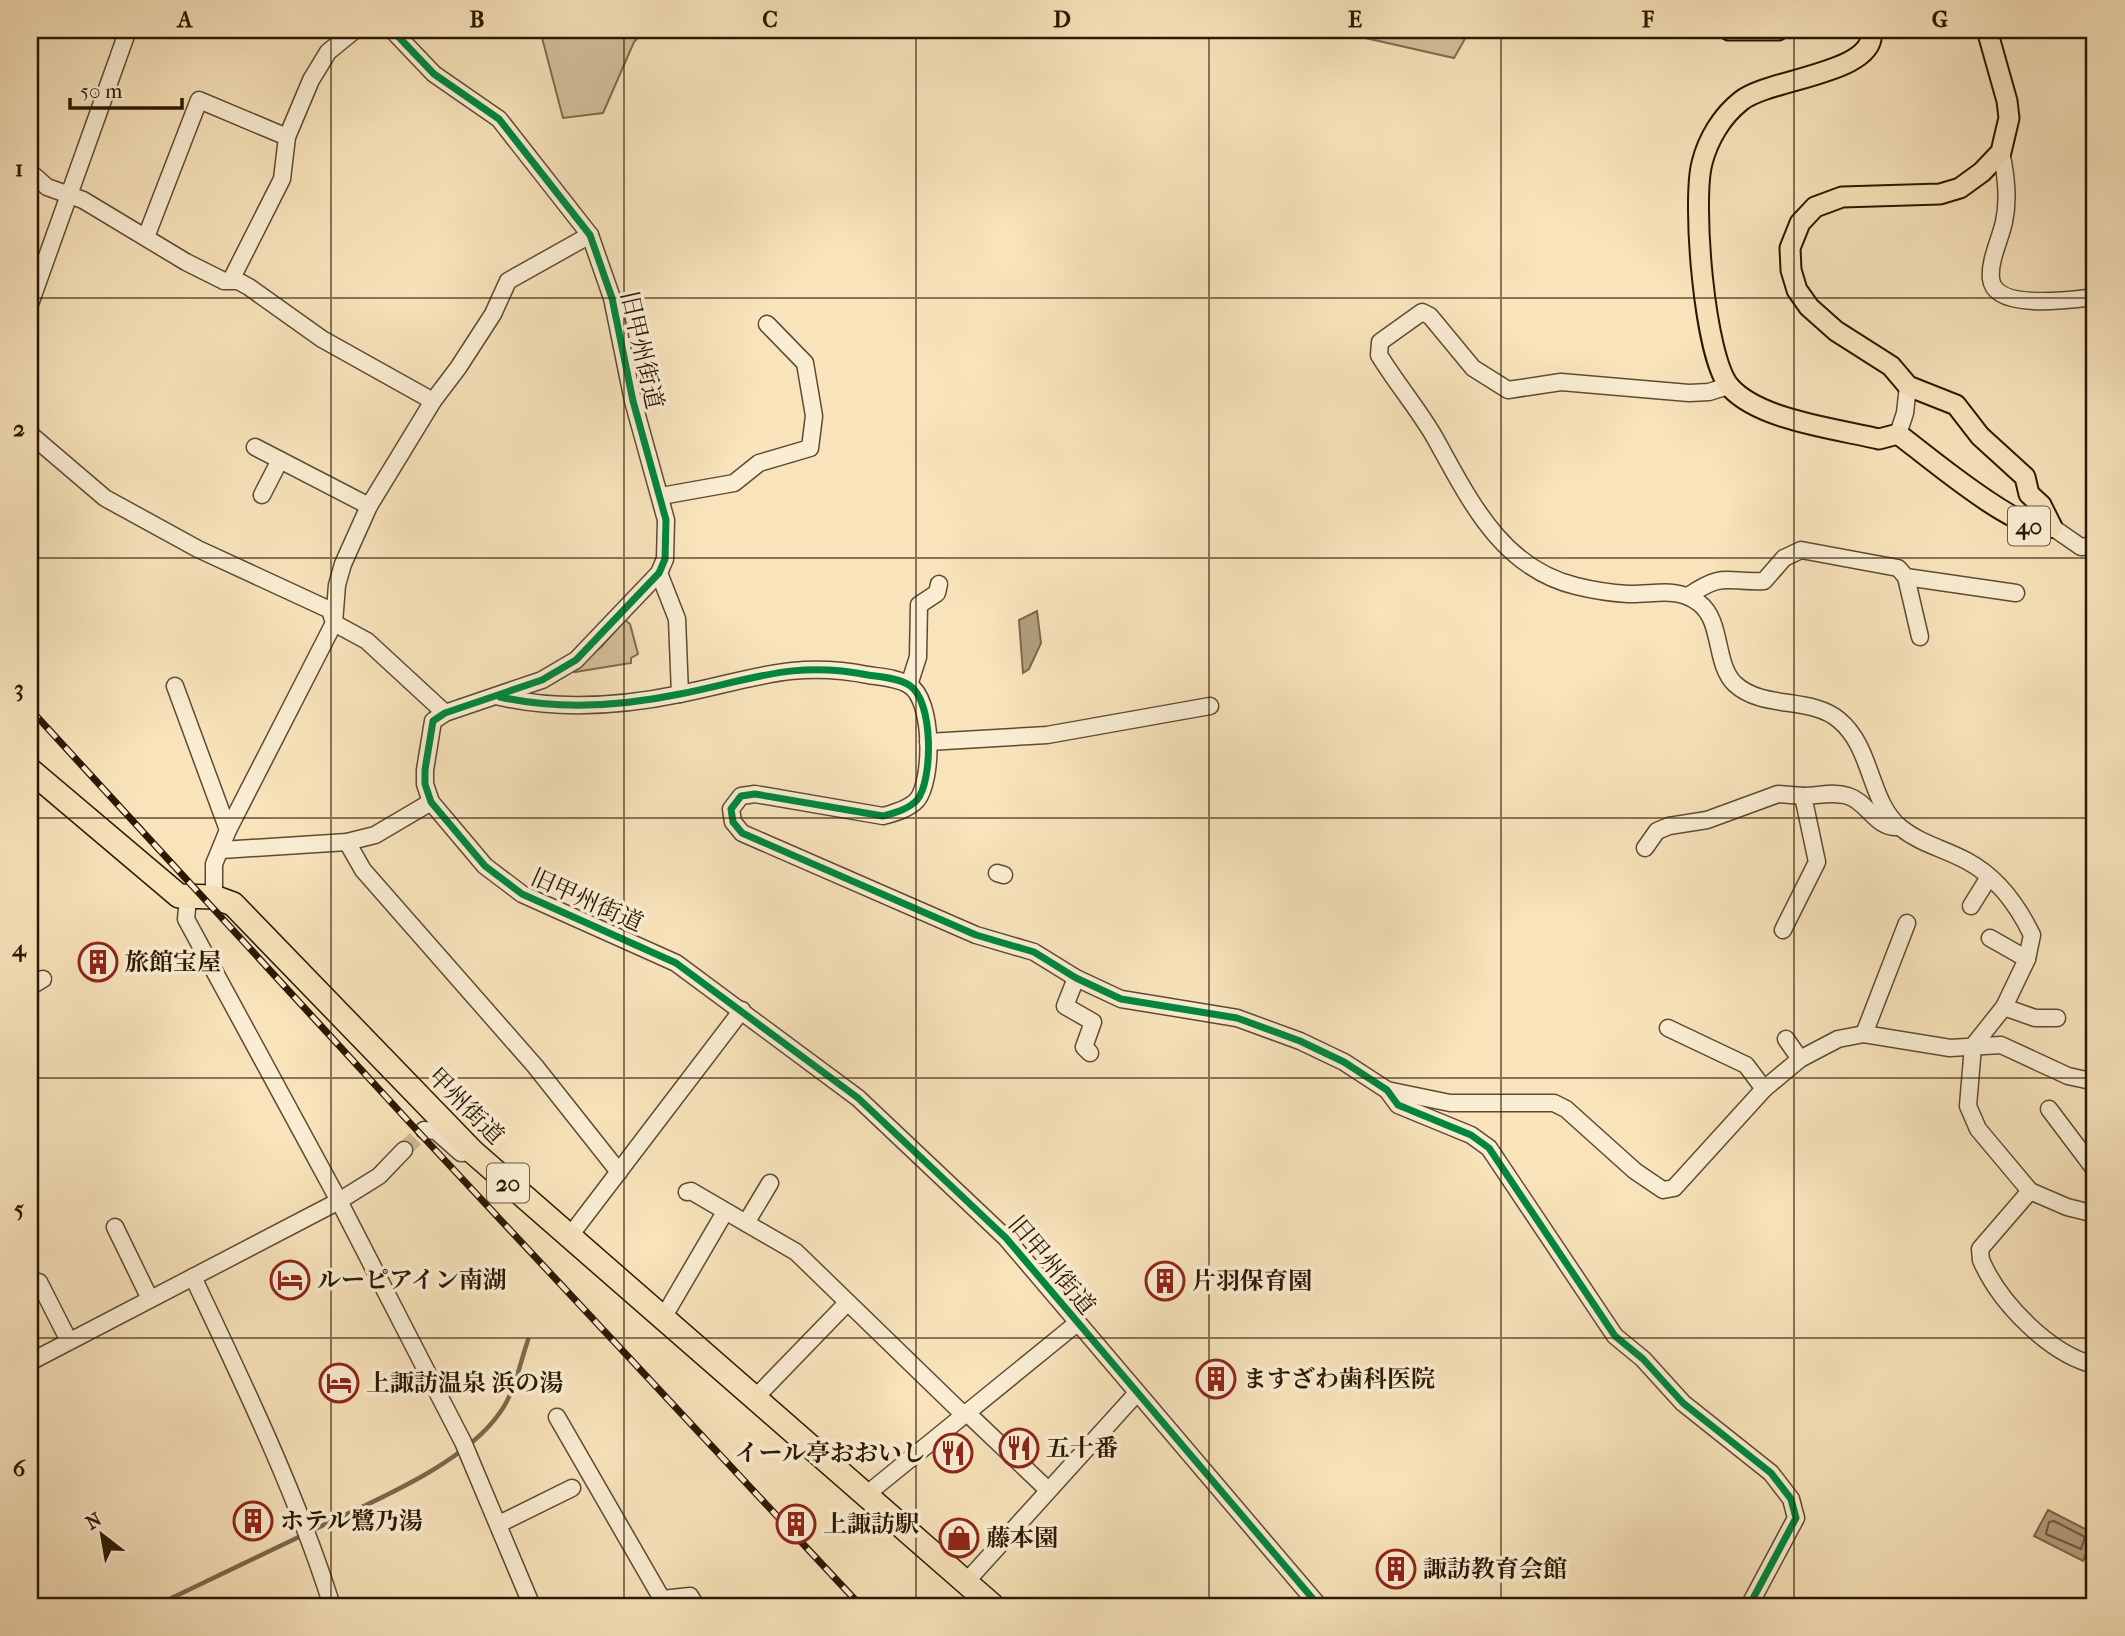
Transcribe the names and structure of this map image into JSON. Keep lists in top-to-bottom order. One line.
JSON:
{"streets":{"highway":["甲州街道","20"],"main road":["40"],"street":["旧甲州街道"]},"places":{"building":["旅館宝屋","片羽保育園","ますざわ歯科医院","ホテル鷺乃湯","上諏訪駅","諏訪教育会館"],"hotel":["ルーピアイン南湖","上諏訪温泉 浜の湯"],"restaurant":["五十番","イール亭おおいし"],"shop":["藤本園"]},"scale_bar":"50 m","north":"top left","grid":{"columns":["A","B","C","D","E","F","G"],"rows":["1","2","3","4","5","6"]}}
